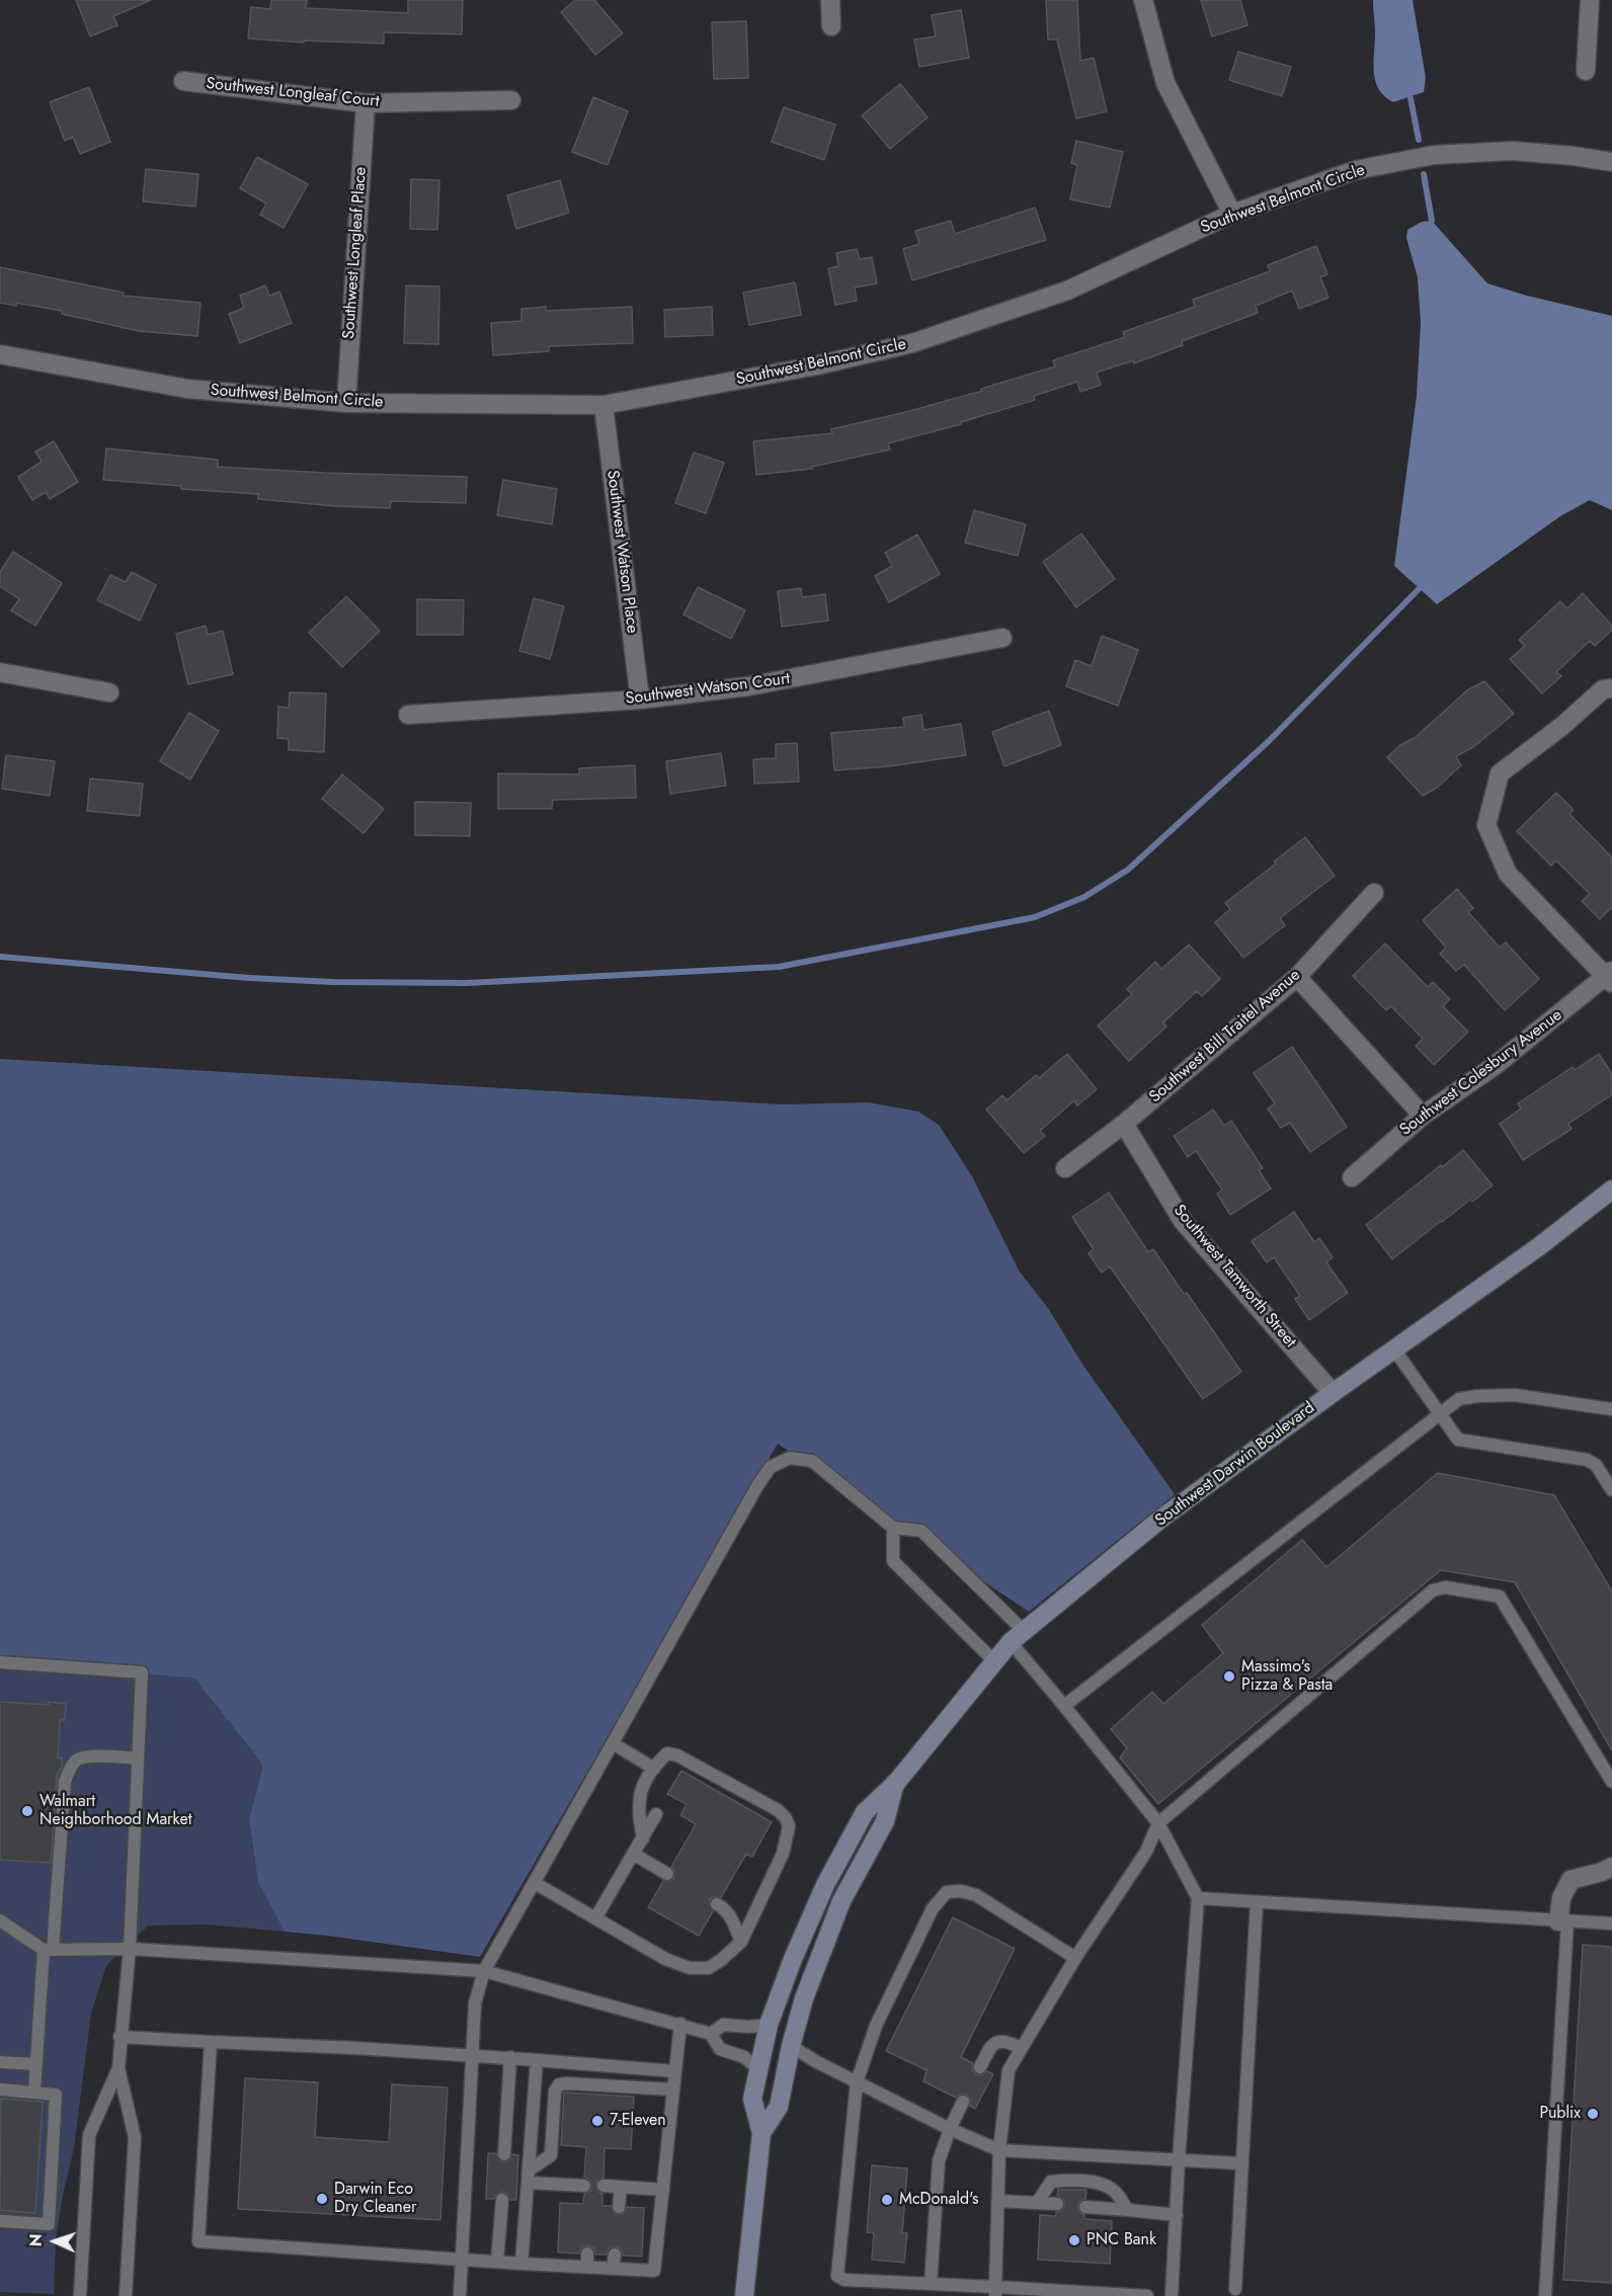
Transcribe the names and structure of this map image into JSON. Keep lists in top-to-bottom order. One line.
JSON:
{"streets":{"street":["Southwest Longleaf Court","Southwest Belmont Circle","Southwest Longleaf Place","Southwest Watson Place","Southwest Watson Court","Southwest Bill Traitel Avenue","Southwest Colesbury Avenue","Southwest Tamworth Street","Southwest Darwin Boulevard"]},"crossings":[["Southwest Longleaf Court","Southwest Longleaf Place"],["Southwest Belmont Circle","Southwest Longleaf Place"],["Southwest Belmont Circle","Southwest Watson Place"],["Southwest Watson Place","Southwest Watson Court"],["Southwest Bill Traitel Avenue","Southwest Tamworth Street"],["Southwest Tamworth Street","Southwest Darwin Boulevard"]],"places":["Massimo's Pizza & Pasta","Walmart Neighborhood Market","Publix","7-Eleven","Darwin Eco Dry Cleaner","McDonald's","PNC Bank"],"north":"left"}
